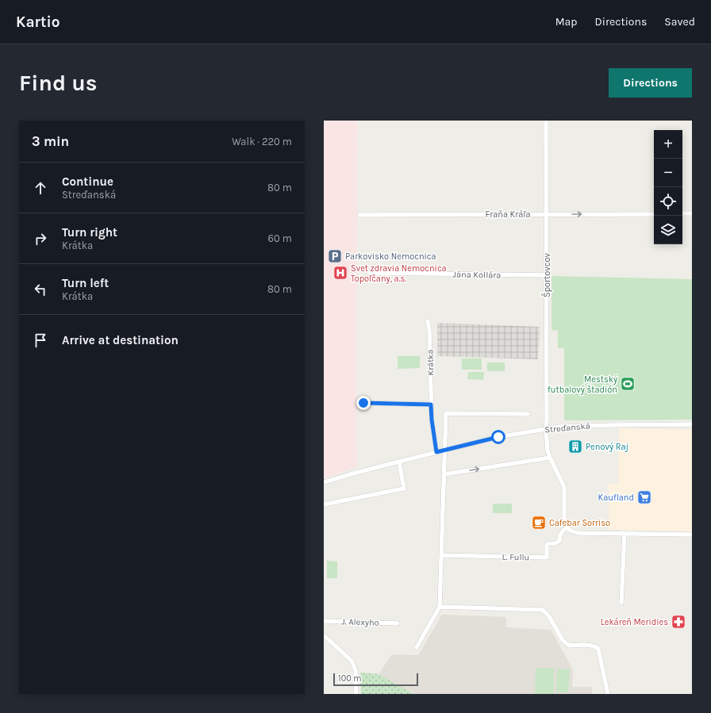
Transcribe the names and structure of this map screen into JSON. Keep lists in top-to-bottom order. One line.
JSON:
{"streets":{"street":["Fraňa Kráľa","Jána Kollára","Športovcov","Krátka","Streďanská","Ľ. Fullu","J. Alexyho"]},"crossings":[["Fraňa Kráľa","Športovcov"],["Jána Kollára","Športovcov"],["Športovcov","Streďanská"],["Športovcov","Ľ. Fullu"],["Krátka","Streďanská"]],"one_way":["Fraňa Kráľa"],"places":{"parking":["Parkovisko Nemocnica"],"hospital":["Svet zdravia Nemocnica Topoľčany, a.s."],"sports":["Mestský futbalový štadión"],"building":["Penový Raj"],"supermarket":["Kaufland"],"cafe":["Cafebar Sorriso"],"pharmacy":["Lekáreň Meridies"]},"scale_bar":"100 m","page":{"header":"Kartio","nav":["Map","Directions","Saved"],"buttons":"Directions","title":"Find us","heading":["3 min","Walk · 220 m"],"map_buttons":["+","−"],"list":[["Continue","Streďanská","80 m"],["Turn right","Krátka","60 m"],["Turn left","Krátka","80 m"],"Arrive at destination"],"scale":"100 m"}}
